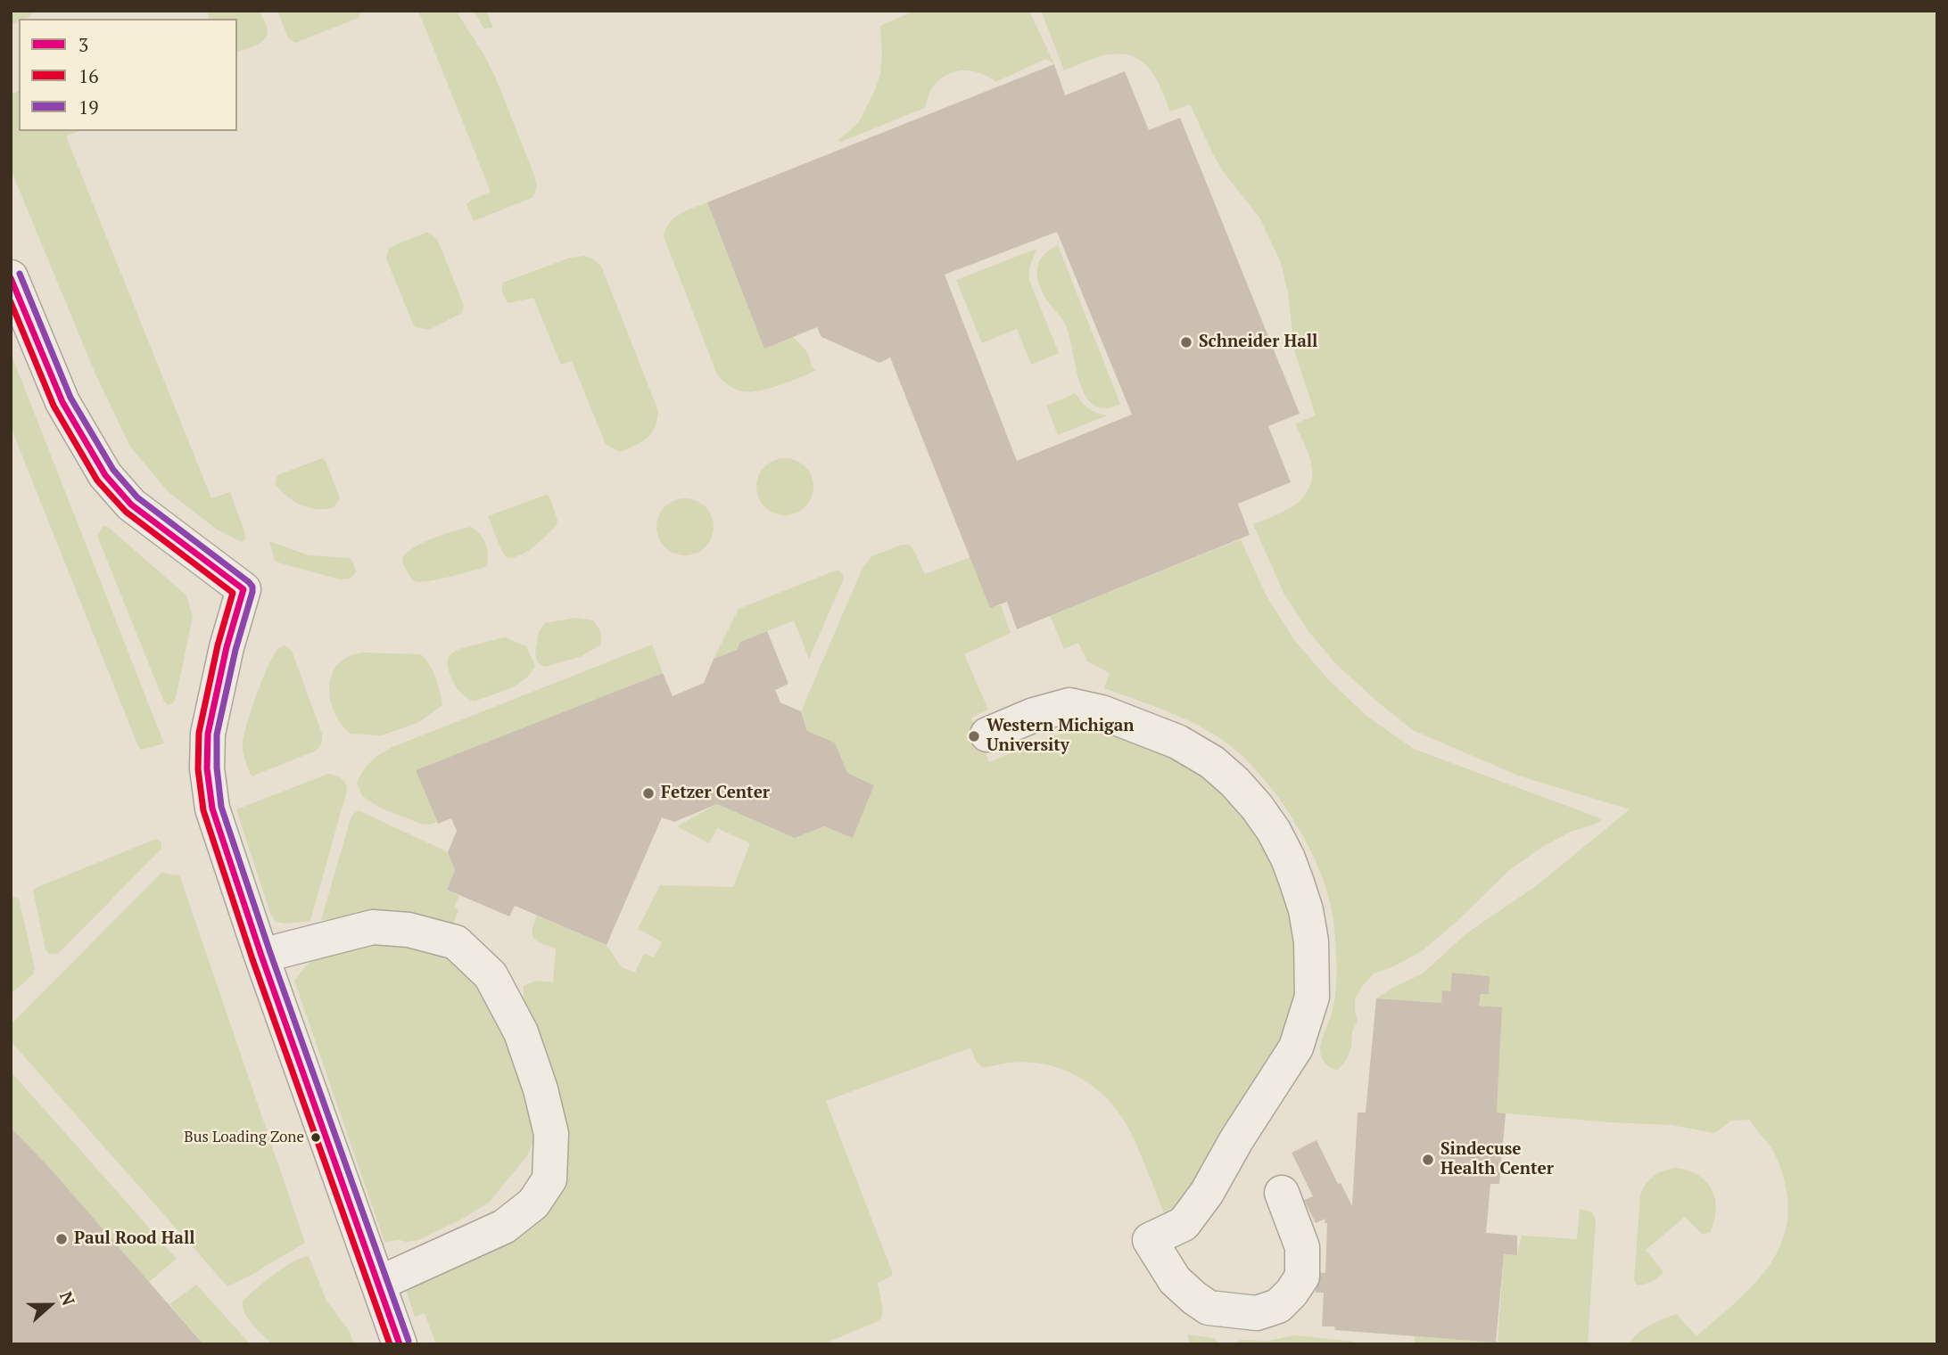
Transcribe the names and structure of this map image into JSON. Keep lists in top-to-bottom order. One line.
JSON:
{"places":["Schneider Hall","Western Michigan University","Fetzer Center","Bus Loading Zone","Sindecuse Health Center","Paul Rood Hall"],"lines":["transit line 19","transit line 3","transit line 16"],"legend":["3","16","19"],"north":"right"}
